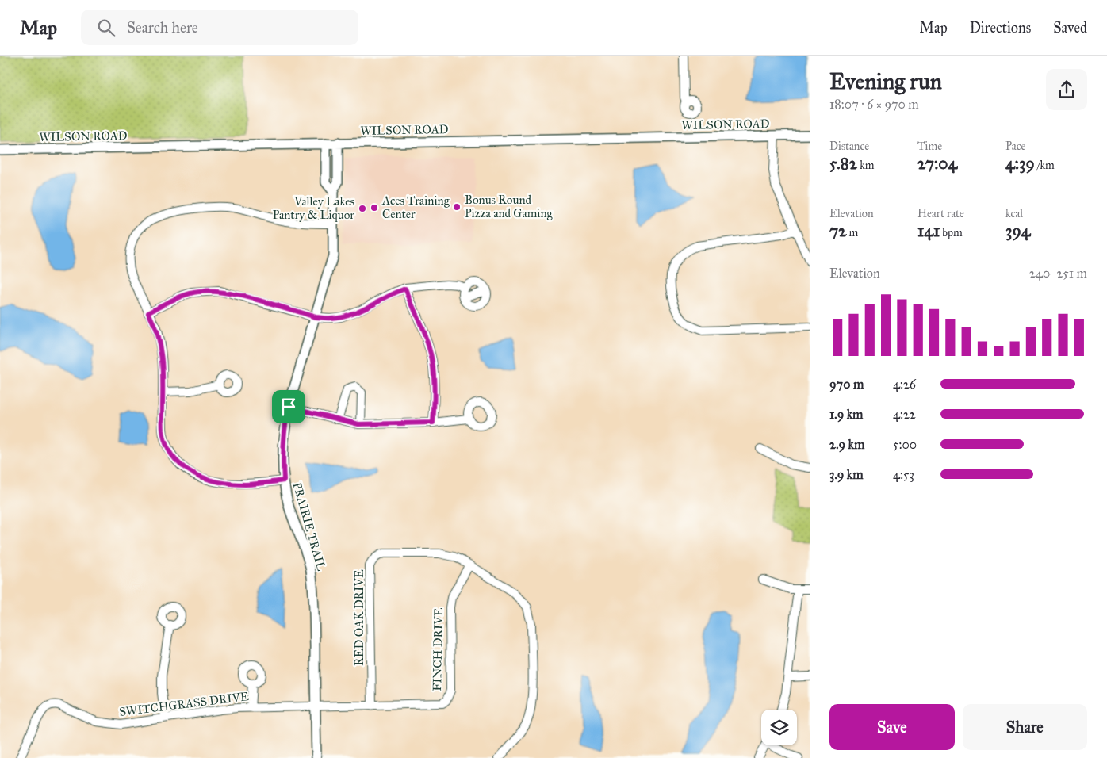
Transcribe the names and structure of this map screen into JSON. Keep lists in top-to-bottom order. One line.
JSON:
{"streets":{"street":["WILSON ROAD","PRAIRIE TRAIL","RED OAK DRIVE","FINCH DRIVE","SWITCHGRASS DRIVE"]},"crossings":[["WILSON ROAD","PRAIRIE TRAIL"],["PRAIRIE TRAIL","FINCH DRIVE"],["PRAIRIE TRAIL","SWITCHGRASS DRIVE"],["RED OAK DRIVE","FINCH DRIVE"],["FINCH DRIVE","SWITCHGRASS DRIVE"]],"places":["Bonus Round Pizza and Gaming","Aces Training Center","Valley Lakes Pantry & Liquor"],"page":{"header":"Map","search":"Search here","nav":["Map","Directions","Saved"],"heading":["Evening run","18:07 · 6 × 970 m"],"stats":[["Distance","5.82 km"],["Time","27:04"],["Pace","4:39 /km"],["Elevation","72 m"],["Heart rate","141 bpm"],["kcal","394"]],"chart":["Elevation","240–251 m"],"list":[{"name":"970 m","note":"4:26"},{"name":"1.9 km","note":"4:22"},{"name":"2.9 km","note":"5:00"},{"name":"3.9 km","note":"4:53"}],"buttons":["Save","Share"]}}
